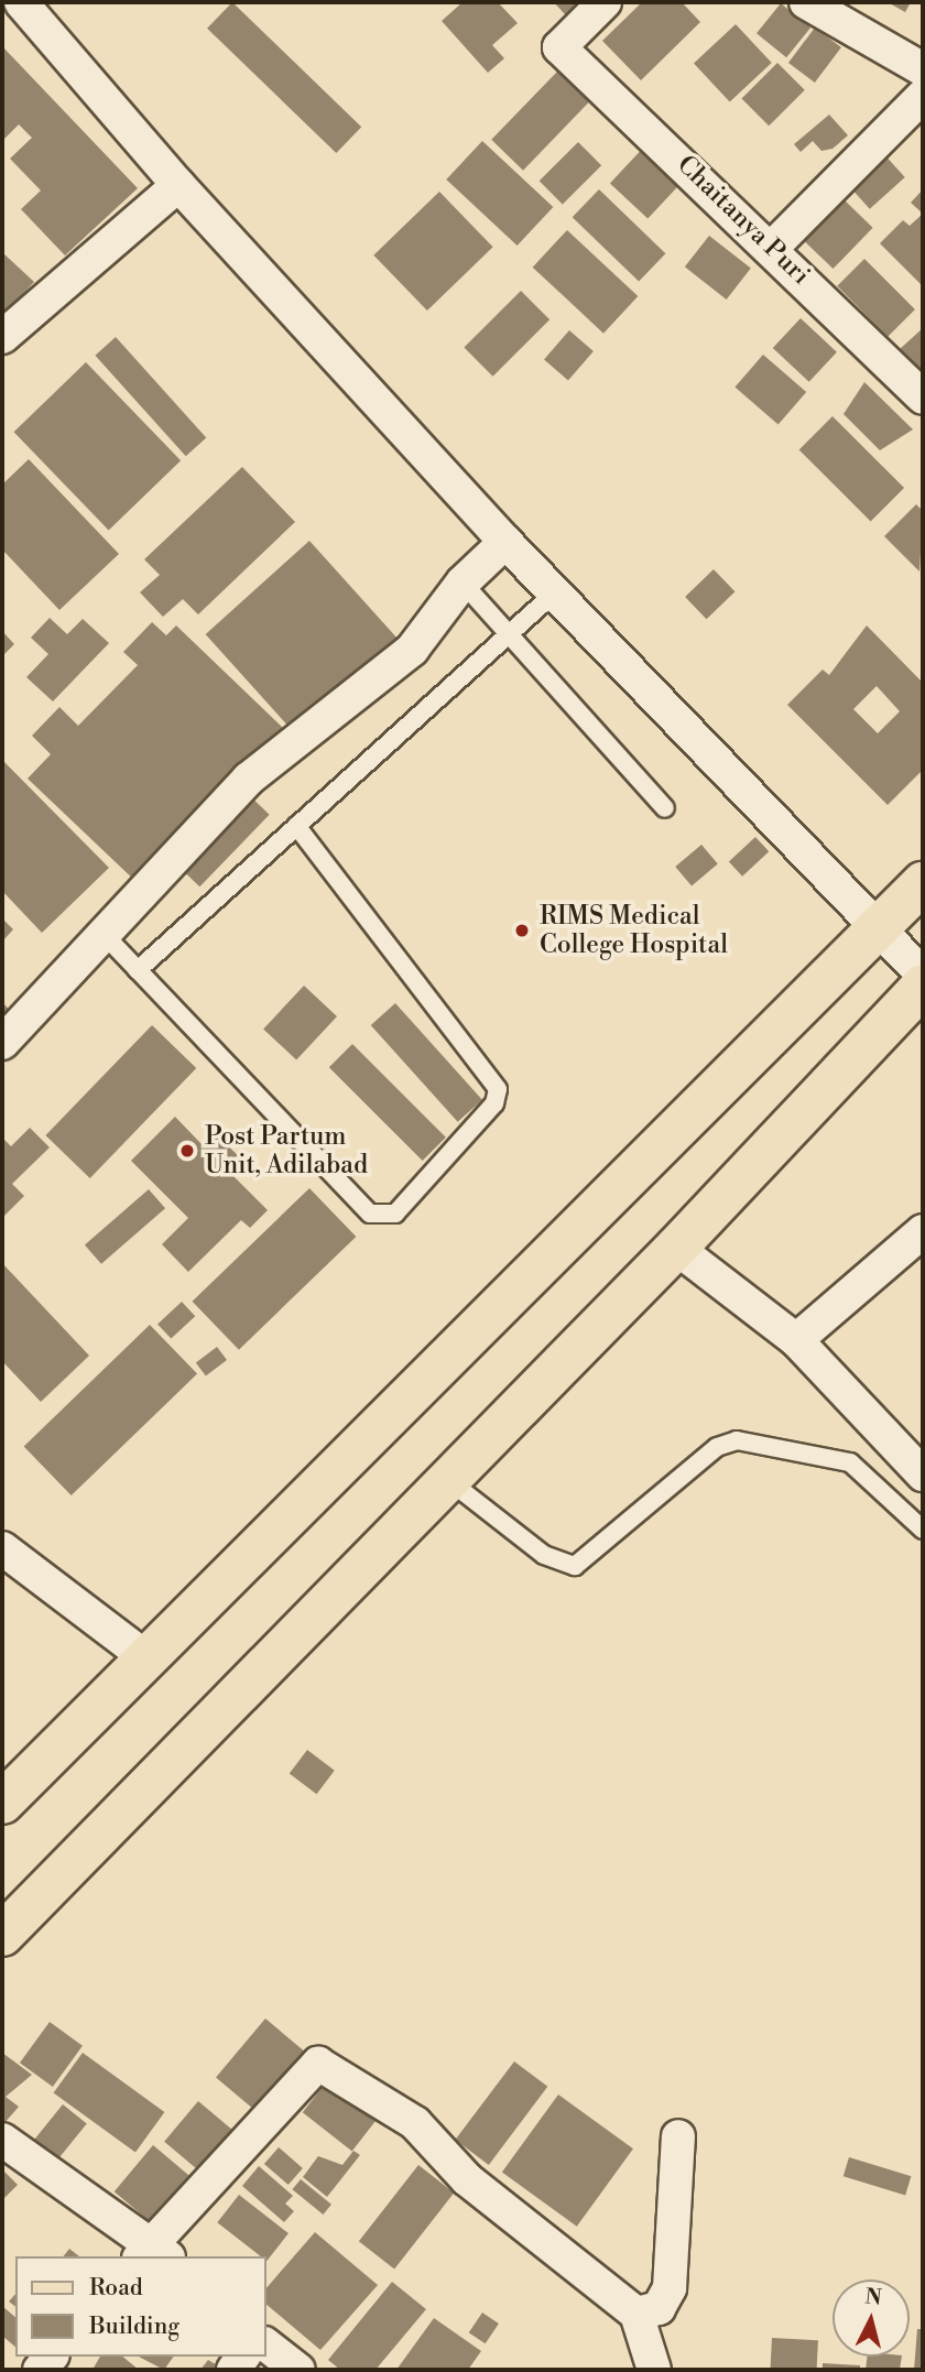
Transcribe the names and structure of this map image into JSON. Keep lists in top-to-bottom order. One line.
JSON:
{"streets":{"street":["Chaitanya Puri"]},"places":["RIMS Medical College Hospital","Post Partum Unit, Adilabad"],"legend":["Road","Building"],"north":"top"}
